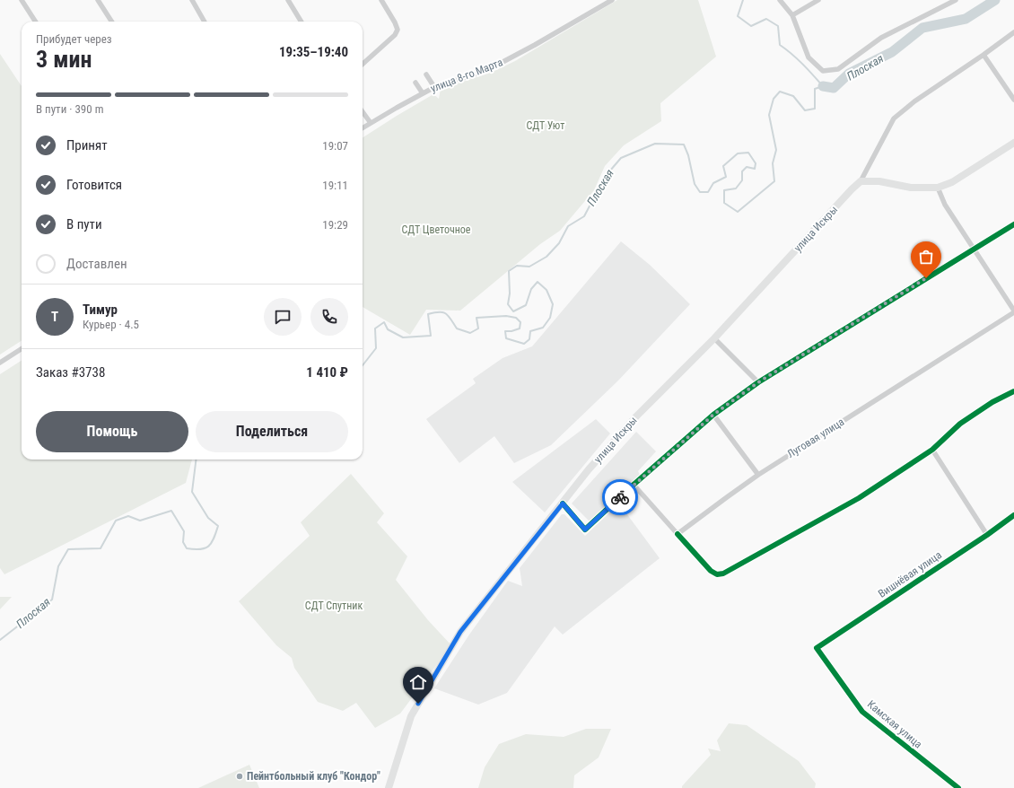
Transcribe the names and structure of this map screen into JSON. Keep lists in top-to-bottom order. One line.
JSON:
{"streets":{"main road":["улица Искры"],"street":["улица 8-го Марта","Луговая улица","Вишнёвая улица","Камская улица"]},"crossings":[["Вишнёвая улица","Камская улица"]],"water":["Плоская"],"parks":["СДТ Уют","СДТ Цветочное","СДТ Спутник"],"places":["Пейнтбольный клуб \"Кондор\""],"page":{"heading":["3 мин","Прибудет через","19:35–19:40"],"panel":["Тимур","Курьер · 4.5","Заказ #3738","1 410 ₽"],"bar":"В пути · 390 m","list":[["Принят","19:07"],["Готовится","19:11"],["В пути","19:29"],"Доставлен"],"round":"Т","buttons":["Помощь","Поделиться"]}}
